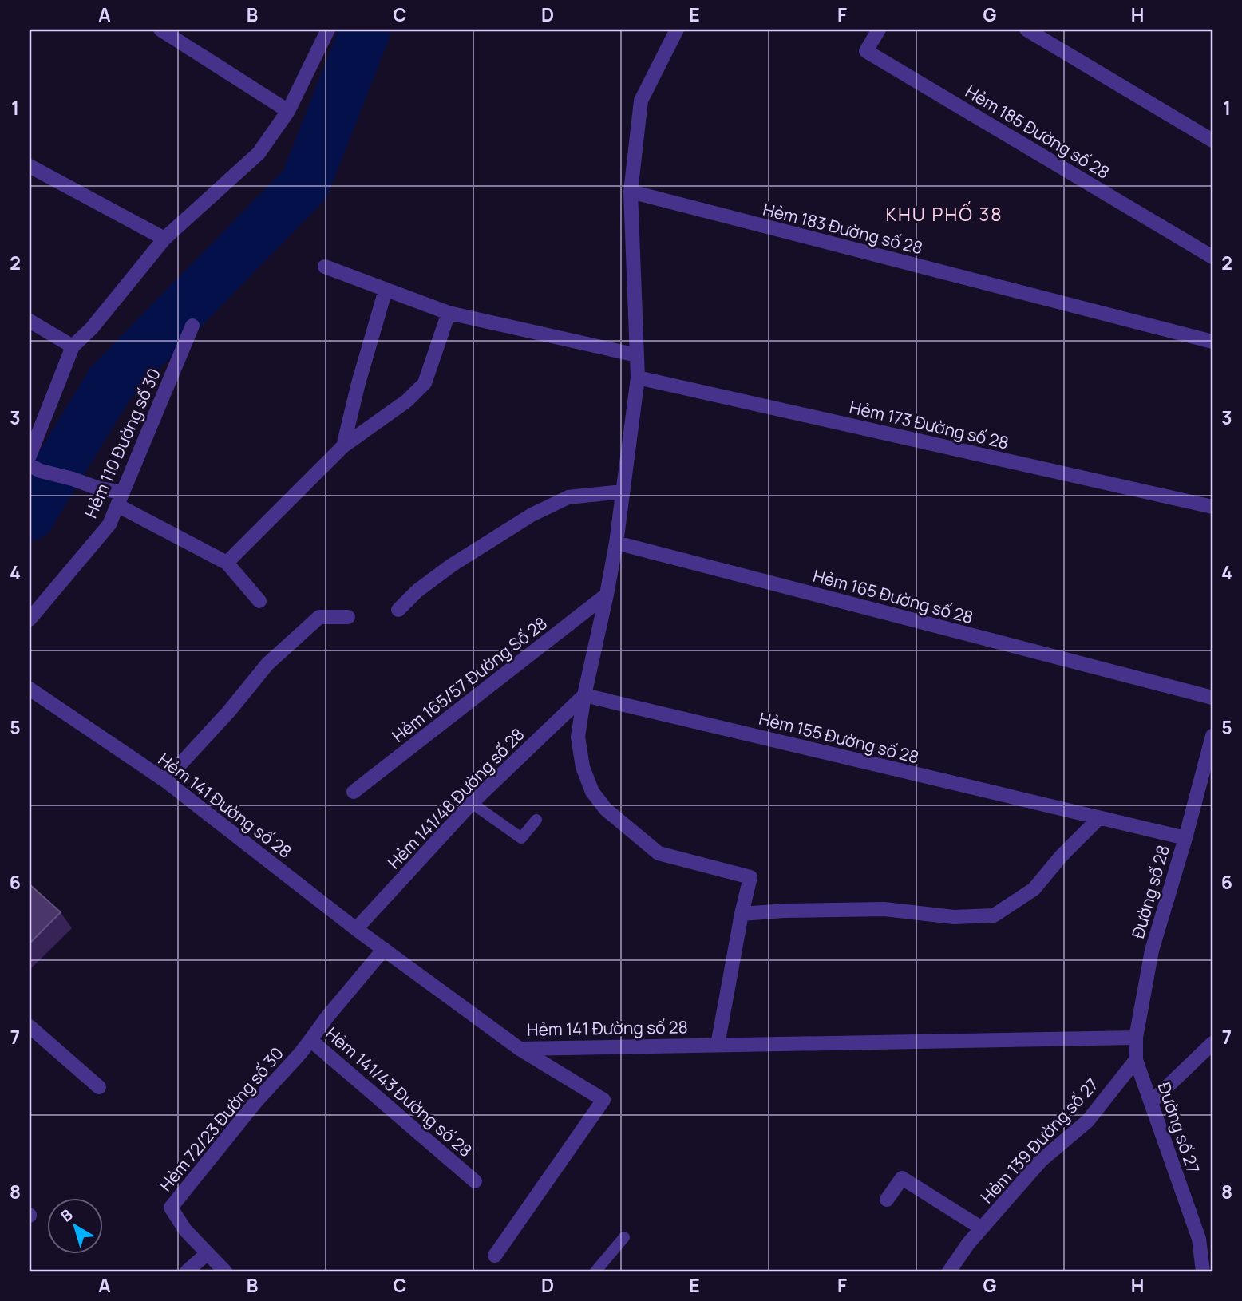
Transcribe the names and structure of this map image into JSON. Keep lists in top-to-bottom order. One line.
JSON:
{"streets":{"street":["Hẻm 185 Đường số 28","Hẻm 183 Đường số 28","Hẻm 173 Đường số 28","Hẻm 110 Đường số 30","Hẻm 165 Đường số 28","Hẻm 165/57 Đường Số 28","Hẻm 155 Đường số 28","Hẻm 141/48 Đường số 28","Hẻm 141 Đường số 28","Đường số 28","Hẻm 141/43 Đường số 28","Hẻm 72/23 Đường số 30","Đường số 27","Hẻm 139 Đường số 27"]},"crossings":[["Hẻm 155 Đường số 28","Hẻm 141/48 Đường số 28"],["Hẻm 155 Đường số 28","Đường số 28"],["Hẻm 141/48 Đường số 28","Hẻm 141 Đường số 28"],["Hẻm 141 Đường số 28","Đường số 28"],["Hẻm 141 Đường số 28","Hẻm 141/43 Đường số 28"],["Đường số 28","Đường số 27"],["Đường số 28","Hẻm 139 Đường số 27"],["Hẻm 141/43 Đường số 28","Hẻm 72/23 Đường số 30"],["Đường số 27","Hẻm 139 Đường số 27"]],"districts":["KHU PHỐ 38"],"north":"top left","grid":{"columns":["A","B","C","D","E","F","G","H"],"rows":["1","2","3","4","5","6","7","8"]}}
